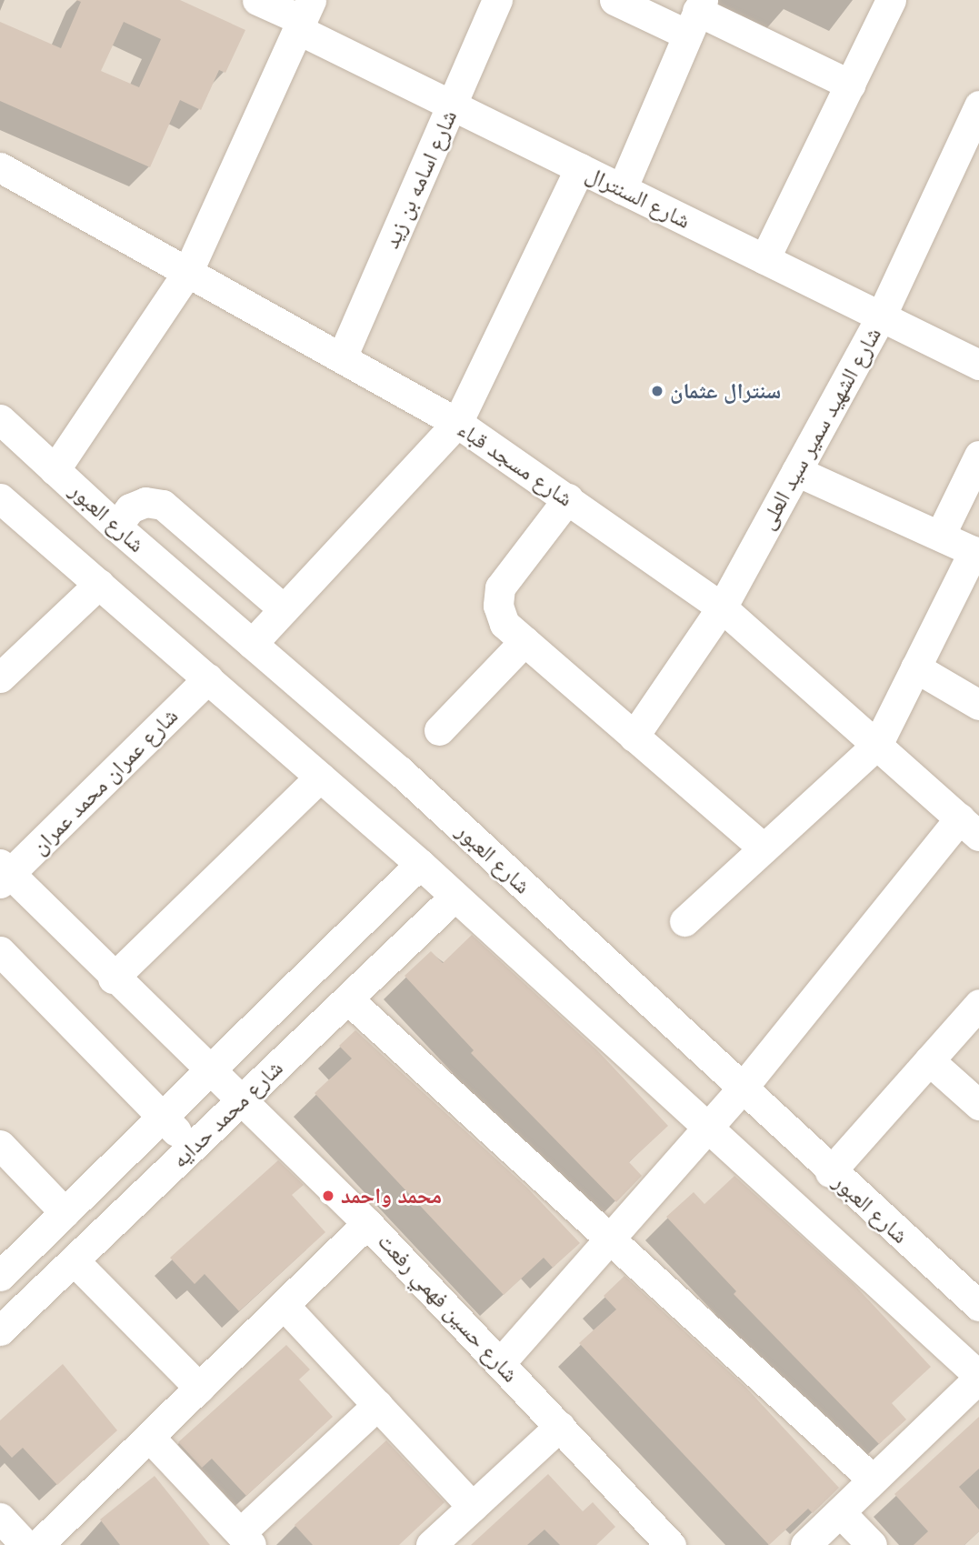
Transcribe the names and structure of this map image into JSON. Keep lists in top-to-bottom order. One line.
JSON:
{"streets":{"street":["شارع اسامه بن زيد","شارع السنترال","شارع الشهيد سمير سيد العلى","شارع مسجد قباء","شارع العبور","شارع عمران محمد عمران","شارع محمد حدايه","شارع حسين فهمي رفعت"]},"crossings":[["شارع اسامه بن زيد","شارع السنترال"],["شارع اسامه بن زيد","شارع مسجد قباء"],["شارع السنترال","شارع الشهيد سمير سيد العلى"],["شارع الشهيد سمير سيد العلى","شارع مسجد قباء"],["شارع عمران محمد عمران","شارع حسين فهمي رفعت"],["شارع محمد حدايه","شارع حسين فهمي رفعت"]],"places":["سنترال عثمان","محمد واحمد"]}
